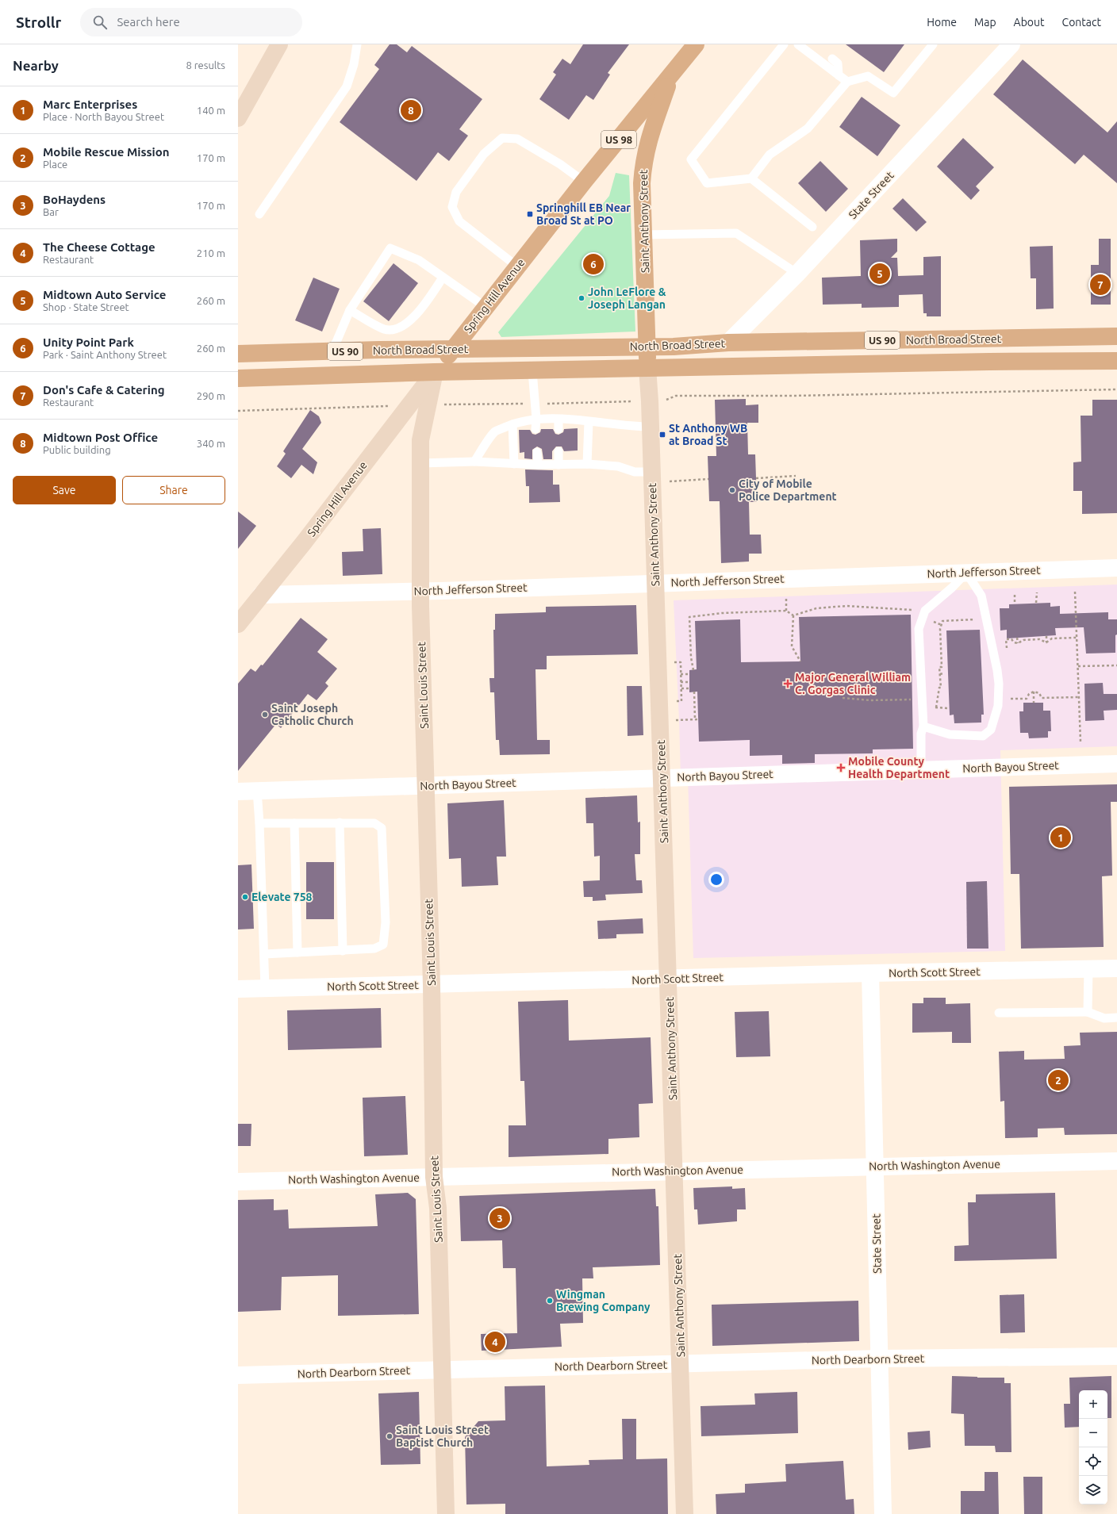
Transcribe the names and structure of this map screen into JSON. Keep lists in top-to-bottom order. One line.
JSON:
{"streets":{"main road":["US 98","Saint Anthony Street","Spring Hill Avenue","North Broad Street","US 90"],"street":["State Street","North Jefferson Street","Saint Louis Street","North Bayou Street","North Scott Street","North Washington Avenue","North Dearborn Street"]},"crossings":[["State Street","North Broad Street"],["State Street","North Scott Street"],["State Street","North Washington Avenue"],["State Street","North Dearborn Street"],["Saint Anthony Street","Spring Hill Avenue"],["Saint Anthony Street","North Broad Street"],["Saint Anthony Street","North Jefferson Street"],["Saint Anthony Street","North Bayou Street"],["Saint Anthony Street","North Scott Street"],["Saint Anthony Street","North Washington Avenue"],["Saint Anthony Street","North Dearborn Street"],["Spring Hill Avenue","North Broad Street"],["Spring Hill Avenue","North Jefferson Street"],["Spring Hill Avenue","Saint Louis Street"],["North Broad Street","Saint Louis Street"],["North Jefferson Street","Saint Louis Street"],["Saint Louis Street","North Bayou Street"],["Saint Louis Street","North Scott Street"],["Saint Louis Street","North Washington Avenue"],["Saint Louis Street","North Dearborn Street"]],"places":{"transit":["Springhill EB Near Broad St at PO","St Anthony WB at Broad St"],"other":["John LeFlore & Joseph Langan","City of Mobile Police Department","Saint Joseph Catholic Church","Elevate 758","Wingman Brewing Company","Saint Louis Street Baptist Church"],"health":["Major General William C. Gorgas Clinic","Mobile County Health Department"]},"page":{"header":"Strollr","search":"Search here","nav":["Home","Map","About","Contact"],"heading":["Nearby","8 results"],"list":[{"mark":"1","name":"Marc Enterprises","note":"Place · North Bayou Street","value":"140 m"},{"mark":"2","name":"Mobile Rescue Mission","note":"Place","value":"170 m"},{"mark":"3","name":"BoHaydens","note":"Bar","value":"170 m"},{"mark":"4","name":"The Cheese Cottage","note":"Restaurant","value":"210 m"},{"mark":"5","name":"Midtown Auto Service","note":"Shop · State Street","value":"260 m"},{"mark":"6","name":"Unity Point Park","note":"Park · Saint Anthony Street","value":"260 m"},{"mark":"7","name":"Don's Cafe & Catering","note":"Restaurant","value":"290 m"},{"mark":"8","name":"Midtown Post Office","note":"Public building","value":"340 m"}],"pins":["8","6","5","7","1","2","3","4"],"buttons":["Save","Share"],"map_buttons":["+","−"]}}
